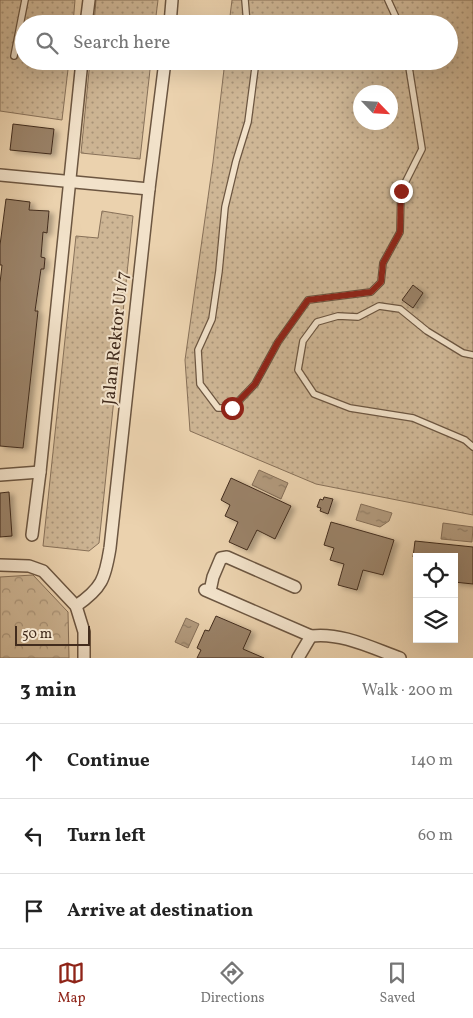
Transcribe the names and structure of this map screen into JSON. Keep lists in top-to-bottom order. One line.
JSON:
{"streets":{"street":["Jalan Rektor U1/7"]},"scale_bar":"50 m","north":"bottom right","page":{"search":"Search here","scale":"50 m","heading":["3 min","Walk · 200 m"],"list":[["Continue","140 m"],["Turn left","60 m"],"Arrive at destination"],"nav":["Map","Directions","Saved"]}}
